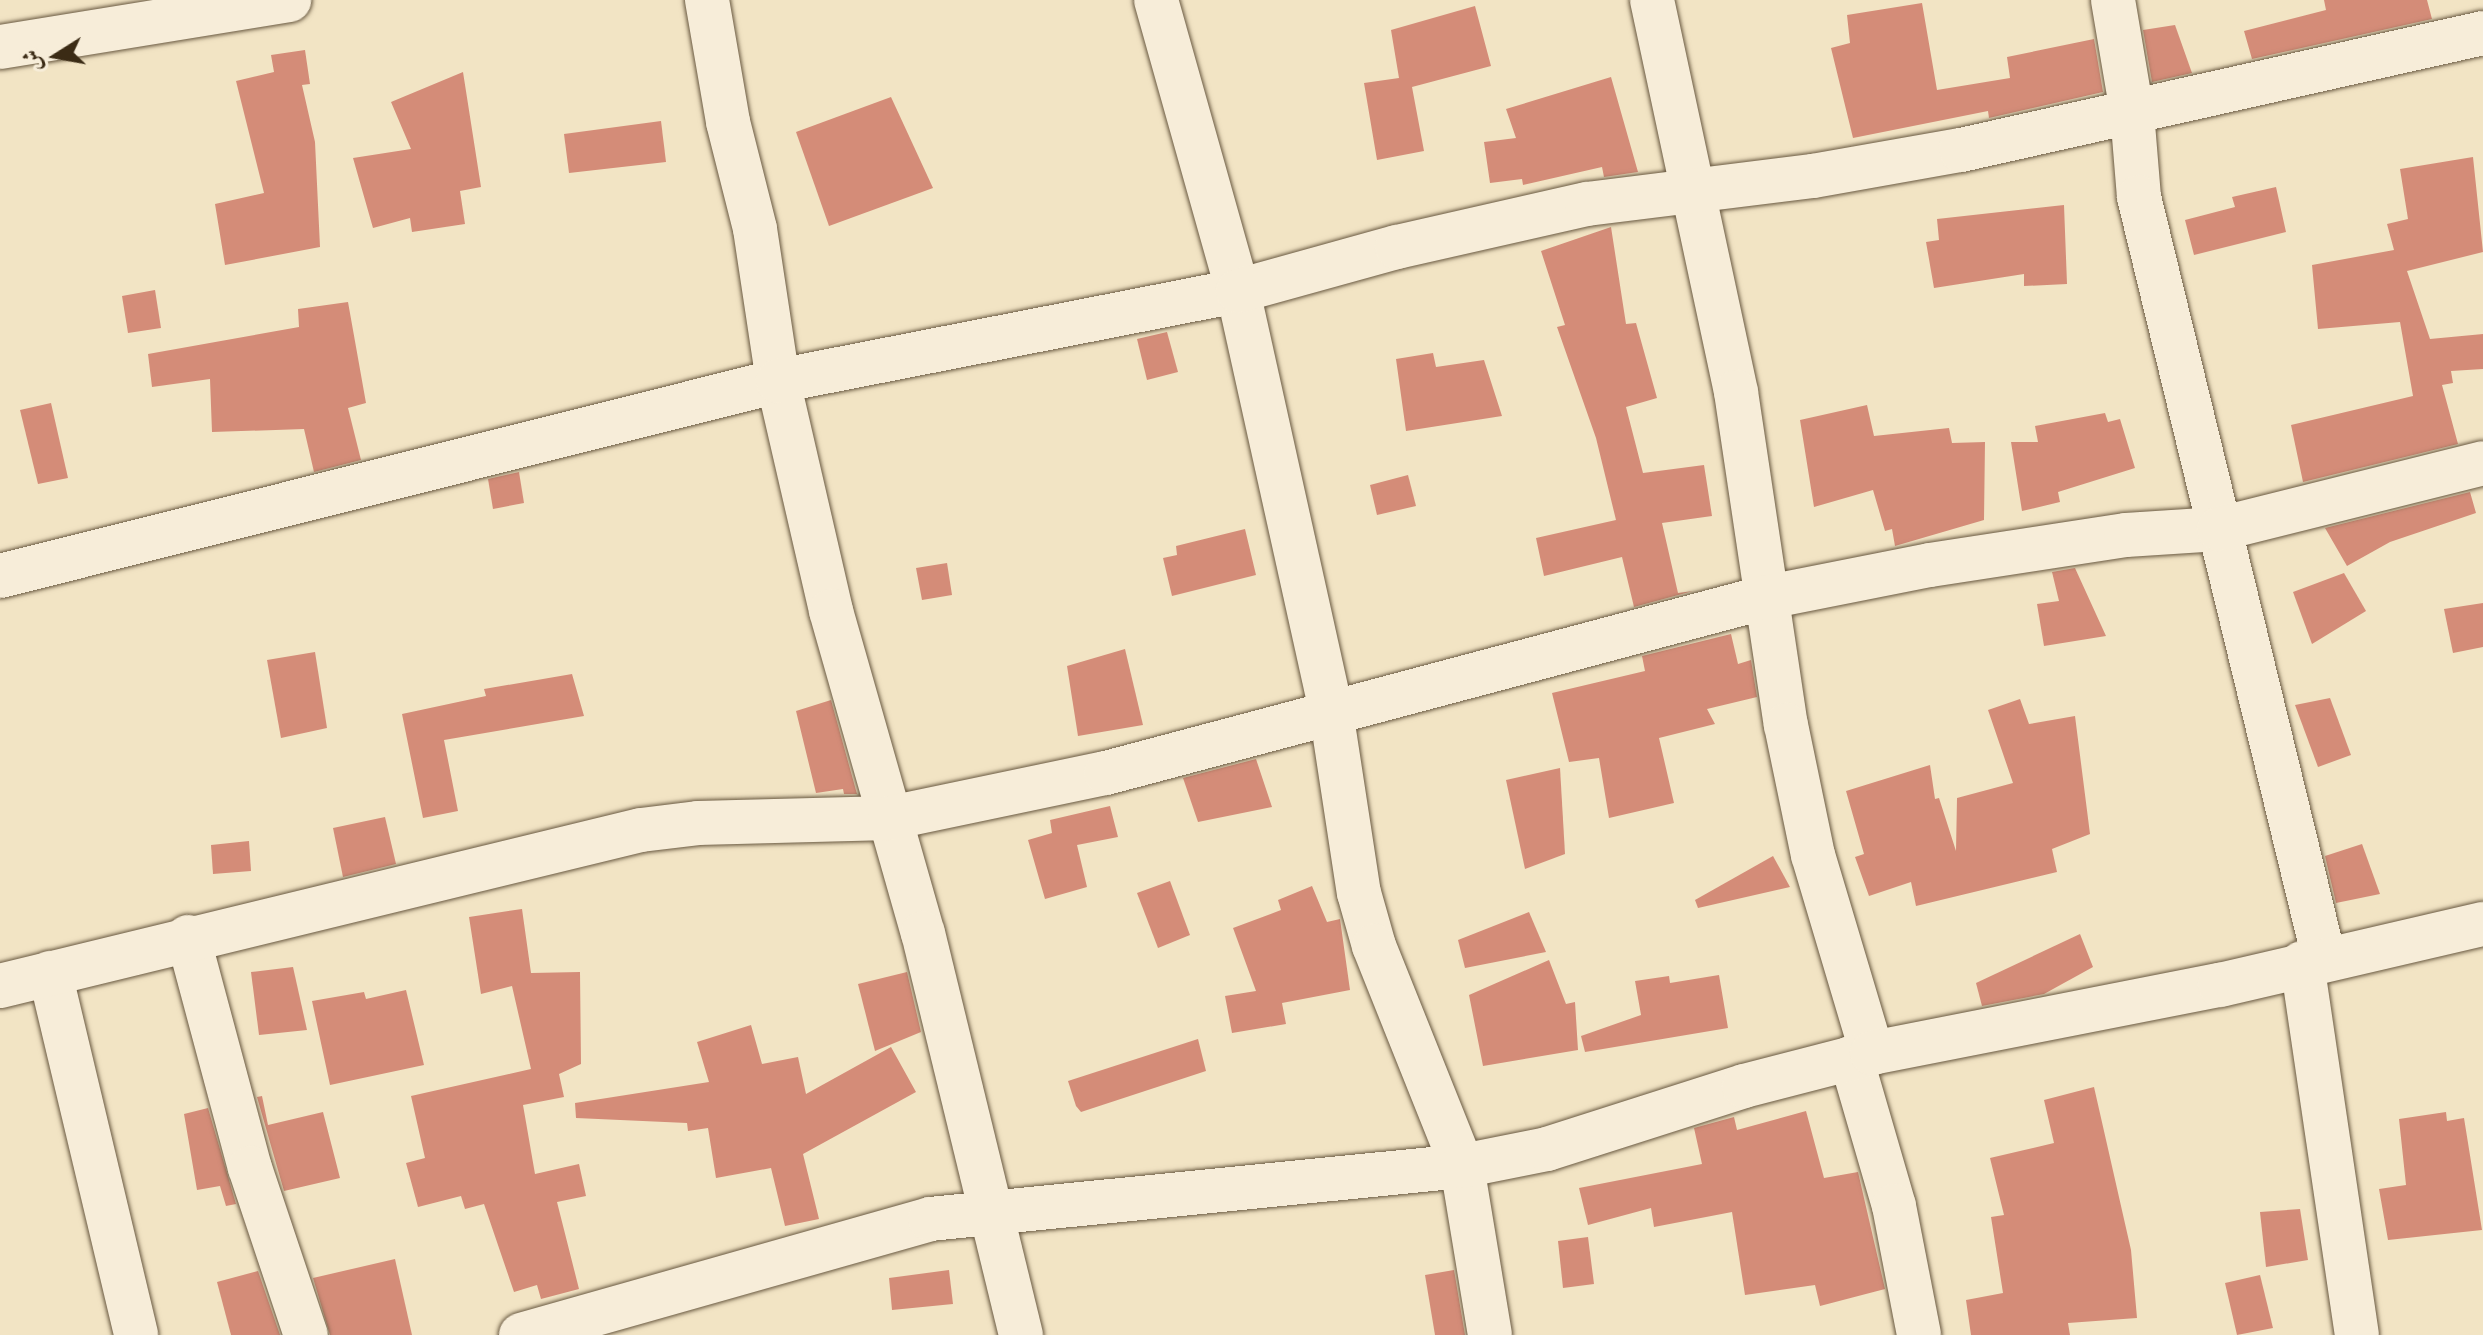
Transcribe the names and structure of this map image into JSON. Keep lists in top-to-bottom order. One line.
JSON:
{"north":"left"}
